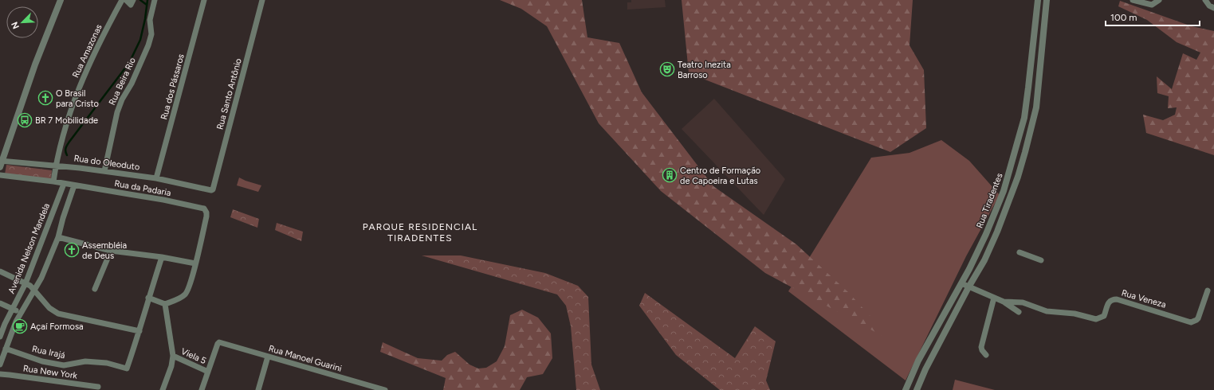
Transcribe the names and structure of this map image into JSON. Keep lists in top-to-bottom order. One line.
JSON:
{"streets":{"street":["Rua Amazonas","Rua Beira Rio","Rua dos Pássaros","Rua Santo Antônio","Rua do Oleoduto","Rua da Padaria","Rua Tiradentes","Avenida Nelson Mandela","Rua Veneza","Rua Irajá","Viela 5","Rua Manoel Guarini","Rua New York"]},"crossings":[["Rua Amazonas","Rua do Oleoduto"],["Rua Beira Rio","Rua do Oleoduto"],["Rua dos Pássaros","Rua do Oleoduto"],["Rua Santo Antônio","Rua do Oleoduto"],["Viela 5","Rua Manoel Guarini"]],"districts":["PARQUE RESIDENCIAL TIRADENTES"],"places":{"theatre":["Teatro Inezita Barroso"],"church":["O Brasil para Cristo","Assembléia de Deus"],"bus stop":["BR 7 Mobilidade"],"building":["Centro de Formação de Capoeira e Lutas"],"cafe":["Açaí Formosa"]},"scale_bar":"100 m","north":"bottom left"}
